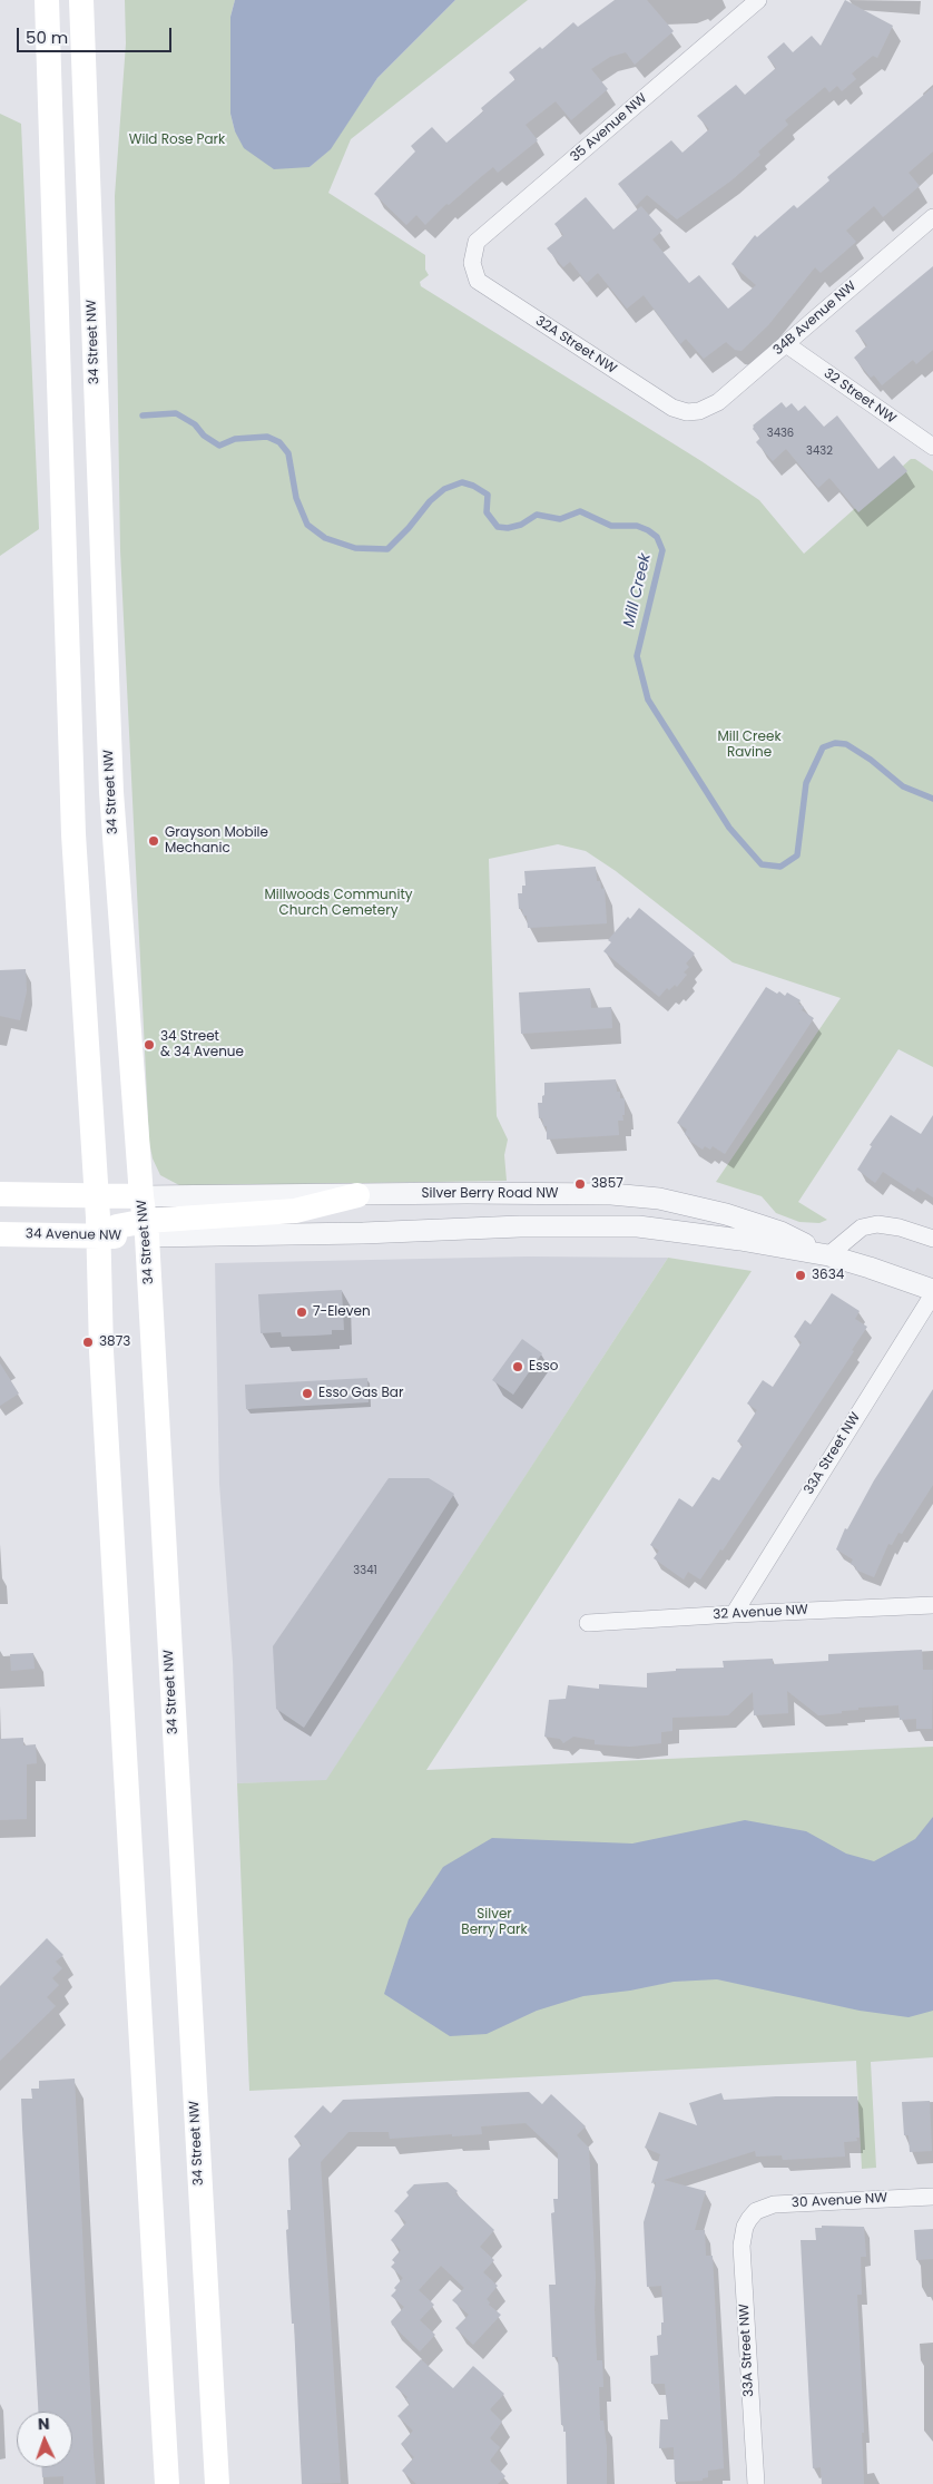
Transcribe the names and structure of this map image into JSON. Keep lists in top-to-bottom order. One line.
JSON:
{"streets":{"main road":["34 Street NW","34 Avenue NW"],"street":["35 Avenue NW","34B Avenue NW","32A Street NW","32 Street NW","Silver Berry Road NW","33A Street NW","32 Avenue NW","30 Avenue NW"]},"crossings":[["35 Avenue NW","32A Street NW"],["34B Avenue NW","32A Street NW"],["34B Avenue NW","32 Street NW"],["34 Street NW","Silver Berry Road NW"],["Silver Berry Road NW","33A Street NW"],["33A Street NW","32 Avenue NW"],["33A Street NW","30 Avenue NW"]],"water":["Mill Creek"],"parks":["Wild Rose Park","Mill Creek Ravine","Millwoods Community Church Cemetery","Silver Berry Park"],"places":["Grayson Mobile Mechanic","34 Street & 34 Avenue","3857","3634","7-Eleven","3873","Esso","Esso Gas Bar"],"house_numbers":["3436","3432","3341"],"scale_bar":"50 m","north":"top"}
